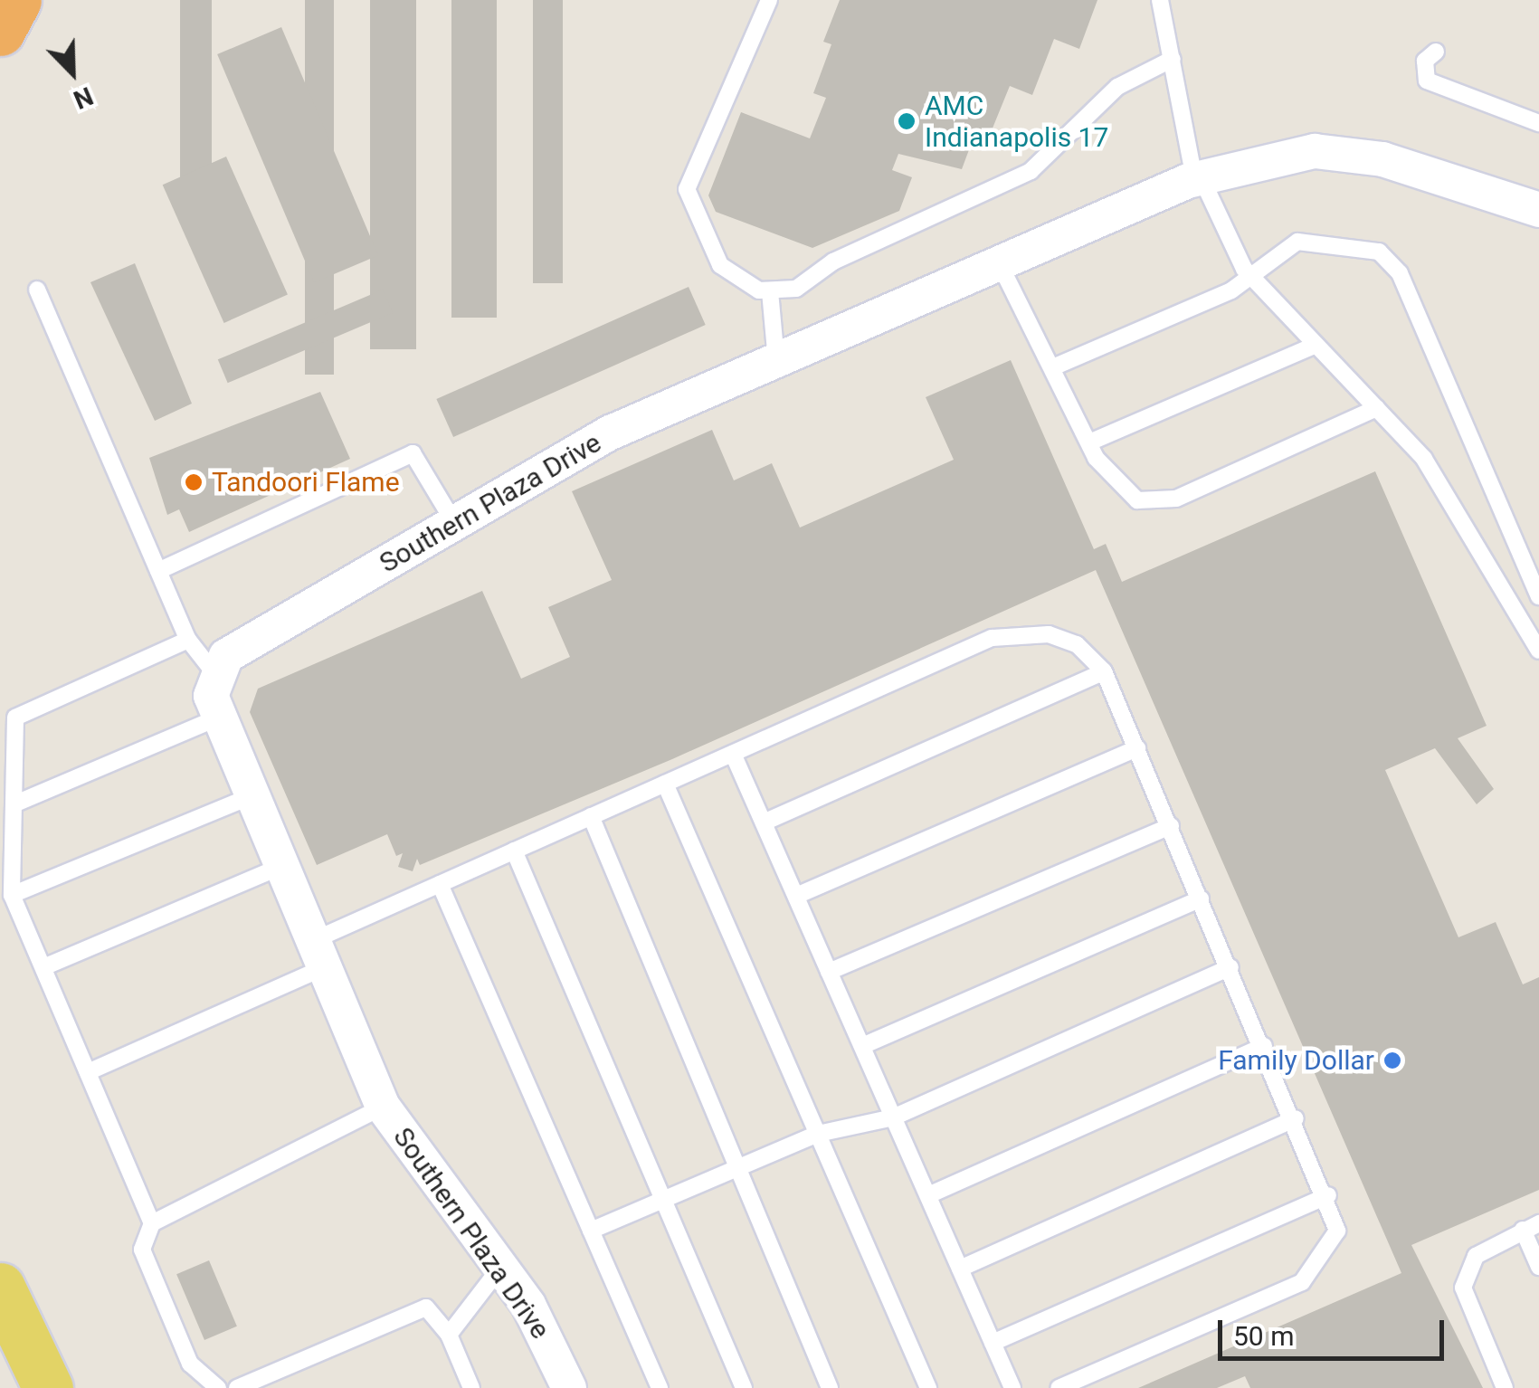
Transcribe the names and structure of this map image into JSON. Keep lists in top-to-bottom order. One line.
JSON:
{"streets":{"street":["Southern Plaza Drive"]},"places":["AMC Indianapolis 17","Tandoori Flame","Family Dollar"],"scale_bar":"50 m","north":"bottom right"}
